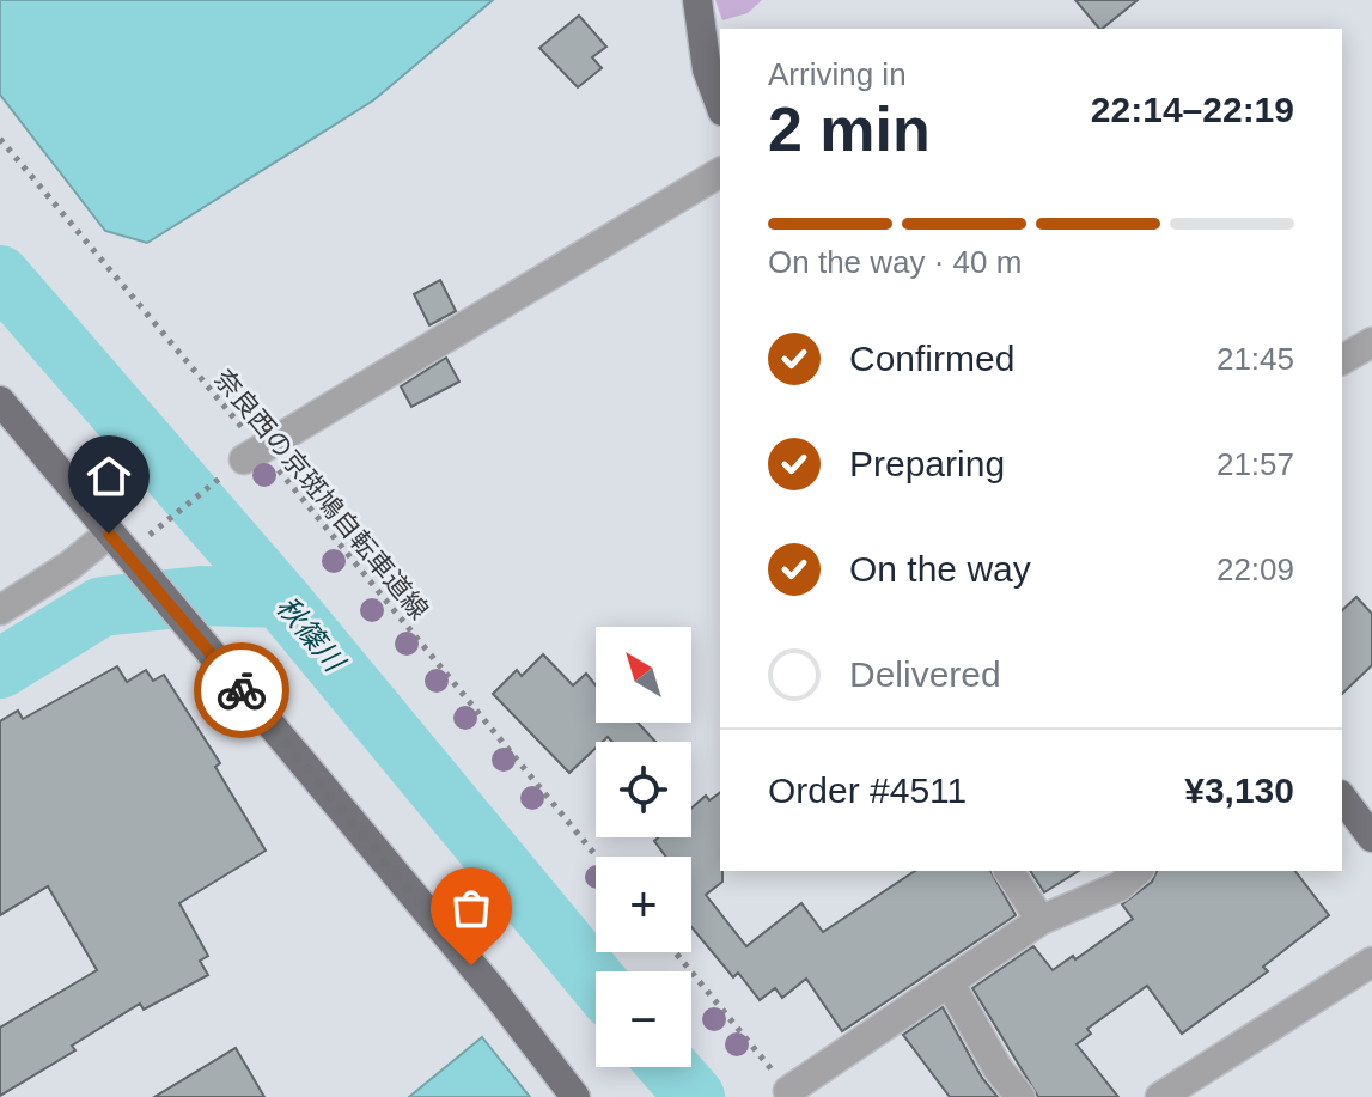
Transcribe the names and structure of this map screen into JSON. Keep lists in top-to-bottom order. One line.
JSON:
{"streets":{"path":["奈良西の京斑鳩自転車道線"]},"water":["秋篠川"],"north":"top left","page":{"heading":["2 min","Arriving in","22:14–22:19"],"panel":["Order #4511","¥3,130"],"bar":"On the way · 40 m","list":[["Confirmed","21:45"],["Preparing","21:57"],["On the way","22:09"],"Delivered"],"map_buttons":["+","−"]}}
